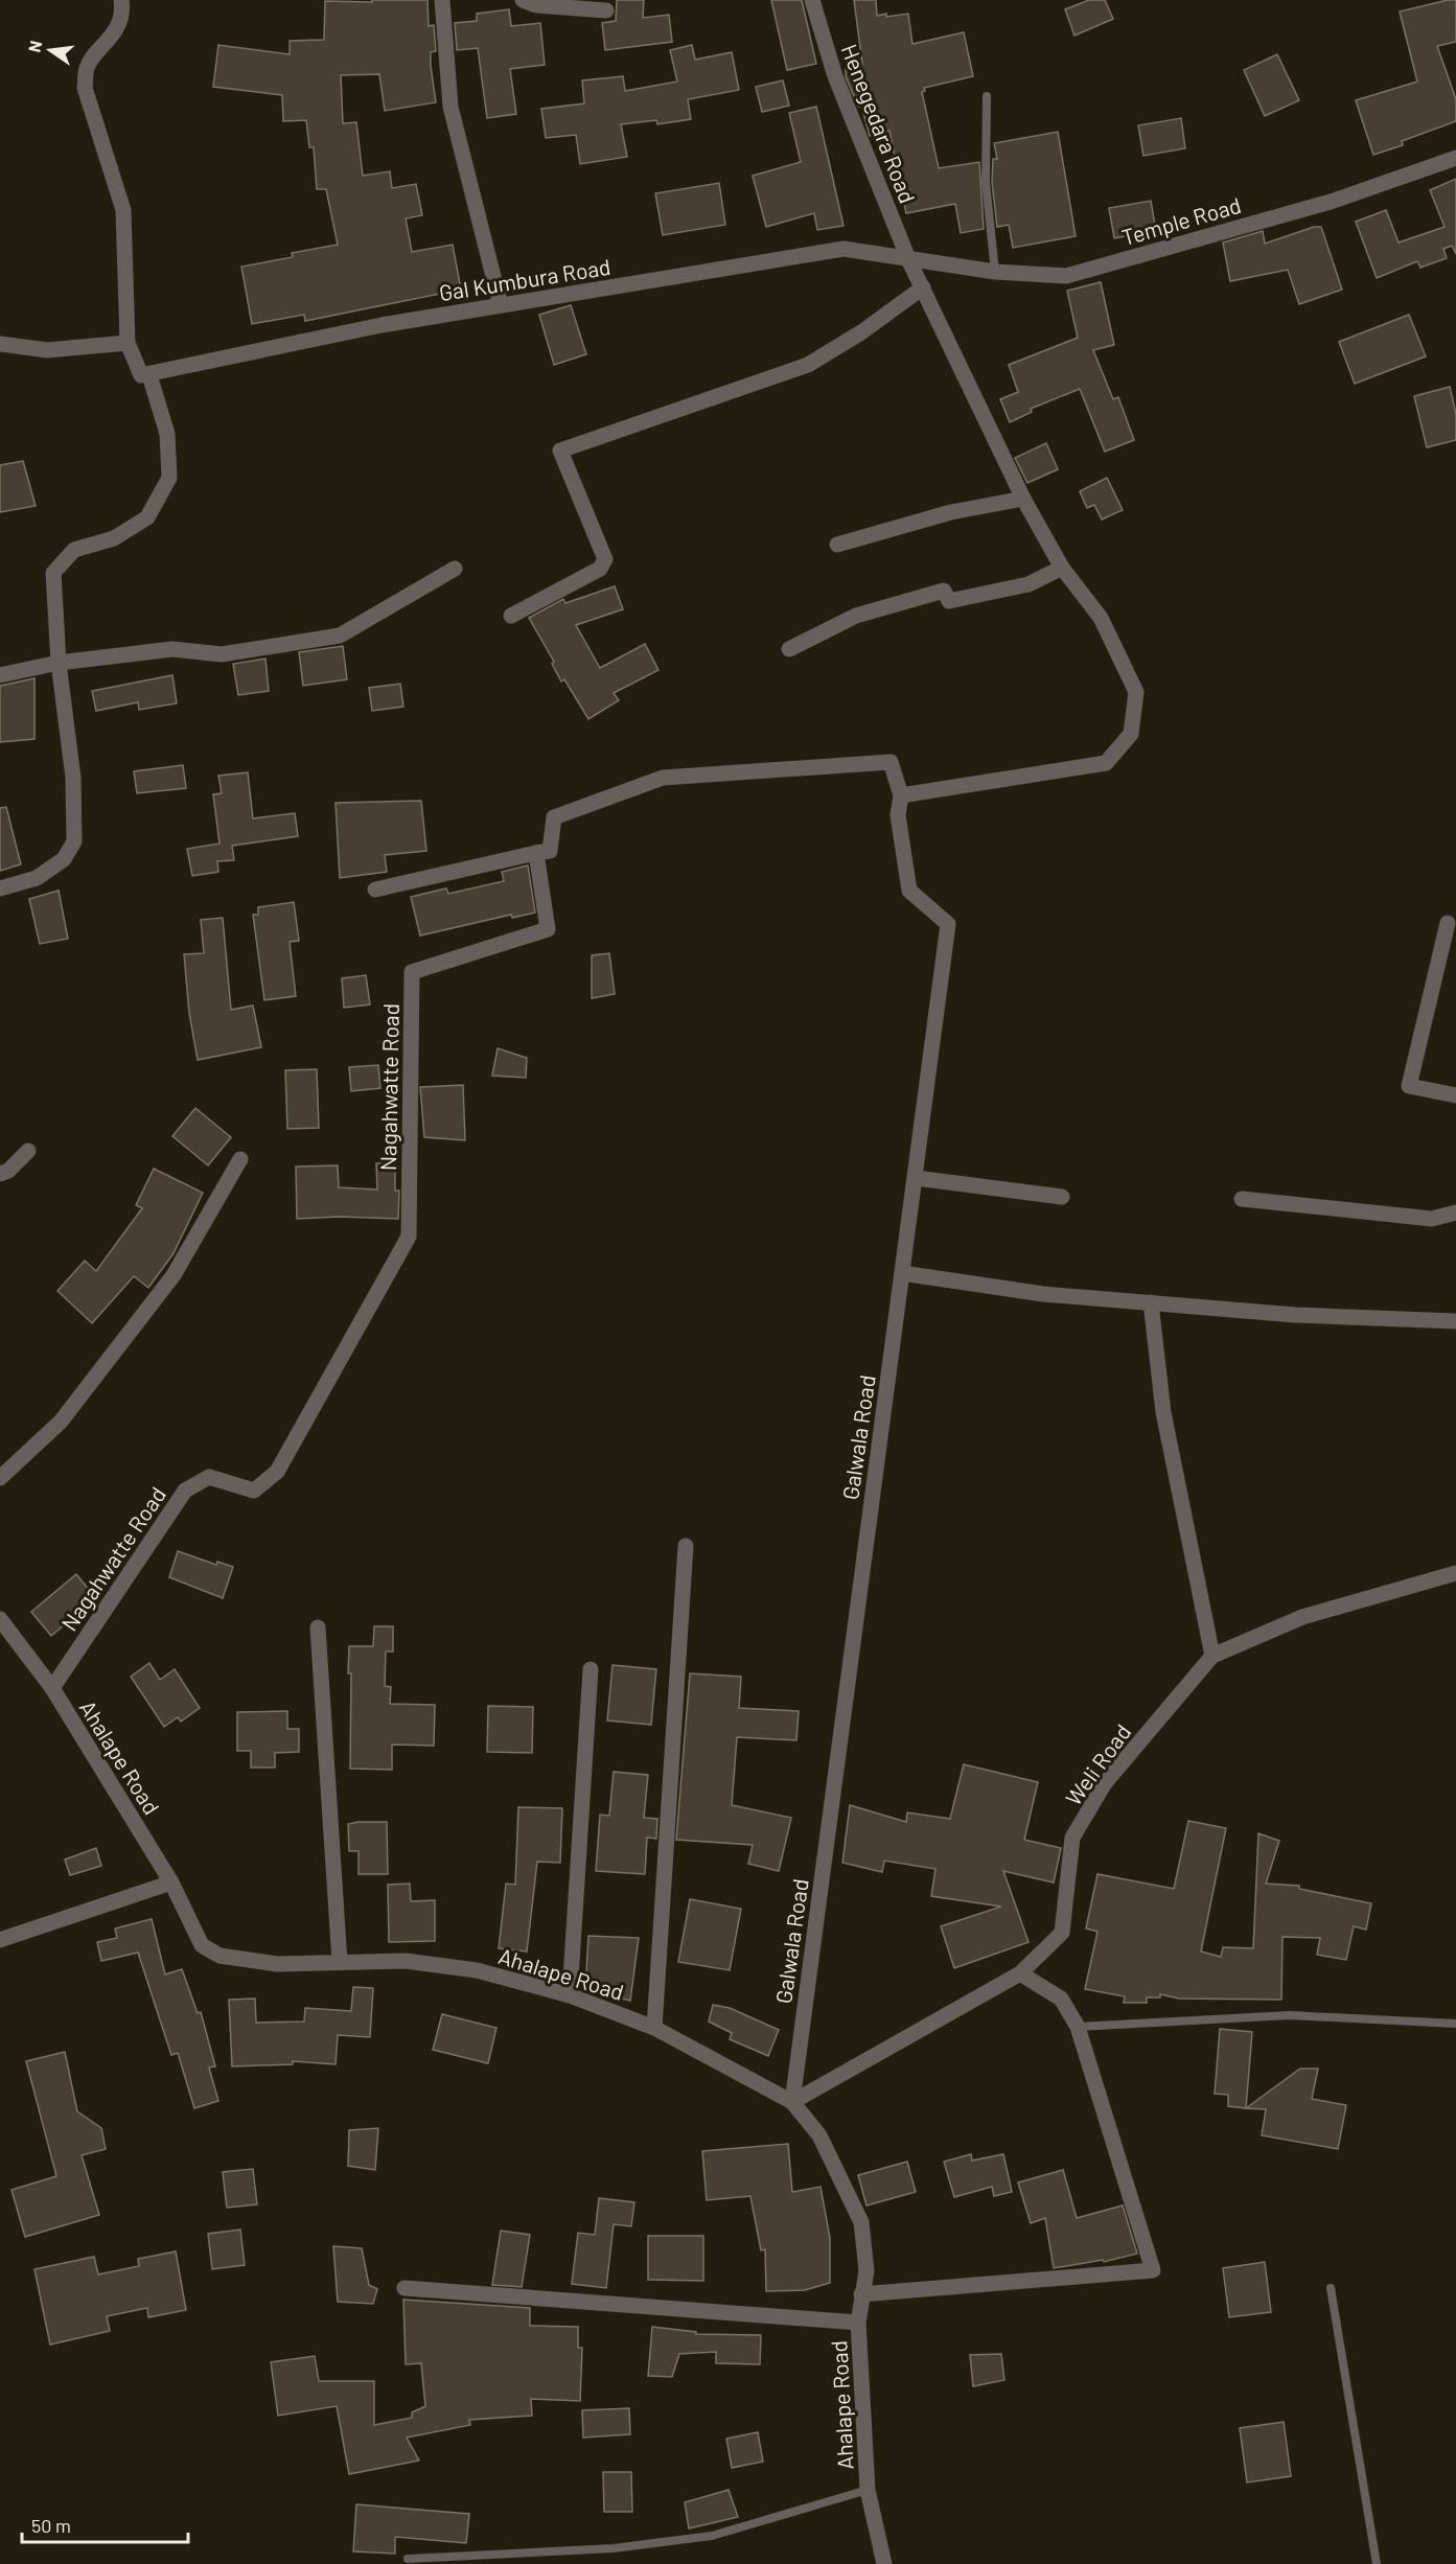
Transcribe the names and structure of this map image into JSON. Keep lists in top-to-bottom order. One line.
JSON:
{"streets":{"street":["Henegedara Road","Temple Road","Gal Kumbura Road","Nagahwatte Road","Galwala Road","Ahalape Road","Weli Road"]},"crossings":[["Henegedara Road","Temple Road"],["Henegedara Road","Gal Kumbura Road"],["Henegedara Road","Galwala Road"],["Temple Road","Gal Kumbura Road"],["Nagahwatte Road","Ahalape Road"],["Galwala Road","Ahalape Road"],["Galwala Road","Weli Road"],["Ahalape Road","Weli Road"]],"scale_bar":"50 m","north":"left"}
